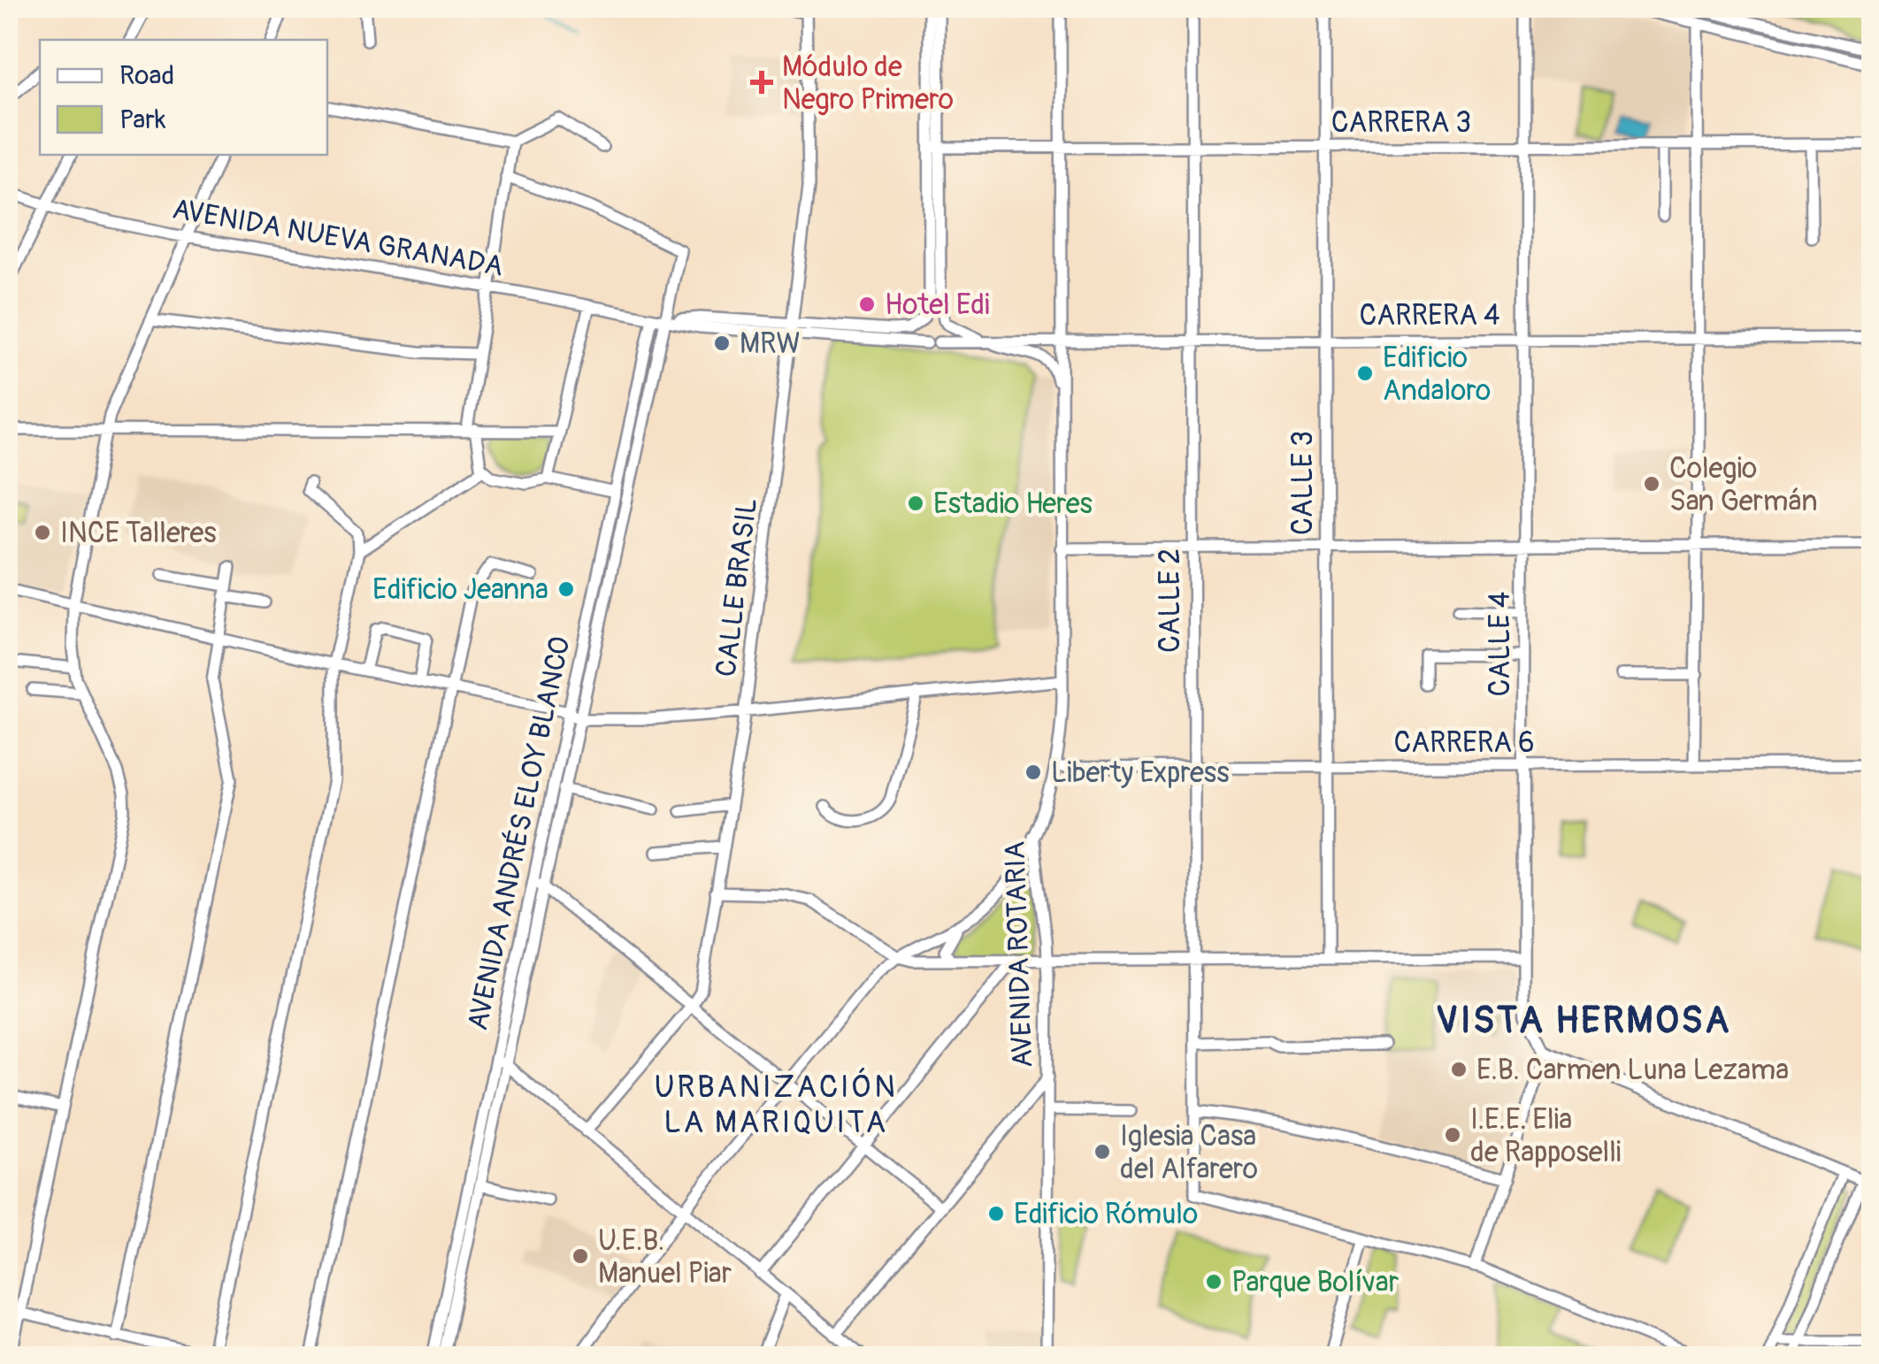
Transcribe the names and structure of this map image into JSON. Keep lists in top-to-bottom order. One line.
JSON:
{"streets":{"street":["CARRERA 3","AVENIDA NUEVA GRANADA","CARRERA 4","CALLE 3","CALLE BRASIL","CALLE 2","CALLE 4","CARRERA 6","AVENIDA ANDRÉS ELOY BLANCO","AVENIDA ROTARIA"]},"crossings":[["CARRERA 3","CALLE 3"],["CARRERA 3","CALLE 2"],["CARRERA 3","CALLE 4"],["CARRERA 3","AVENIDA ROTARIA"],["AVENIDA NUEVA GRANADA","CARRERA 4"],["AVENIDA NUEVA GRANADA","CALLE BRASIL"],["AVENIDA NUEVA GRANADA","AVENIDA ANDRÉS ELOY BLANCO"],["CARRERA 4","CALLE 3"],["CARRERA 4","CALLE 2"],["CARRERA 4","CALLE 4"],["CARRERA 4","AVENIDA ROTARIA"],["CALLE 3","CARRERA 6"],["CALLE 2","CARRERA 6"],["CALLE 4","CARRERA 6"],["CARRERA 6","AVENIDA ROTARIA"]],"districts":["VISTA HERMOSA","URBANIZACIÓN LA MARIQUITA"],"places":{"health":["Módulo de Negro Primero"],"other":["Hotel Edi","MRW","Edificio Andaloro","Colegio San Germán","Estadio Heres","INCE Talleres","Edificio Jeanna","Liberty Express","E.B. Carmen Luna Lezama","I.E.E. Elia de Rapposelli","Iglesia Casa del Alfarero","Edificio Rómulo","U.E.B. Manuel Piar","Parque Bolívar"]},"legend":["Road","Park"]}
